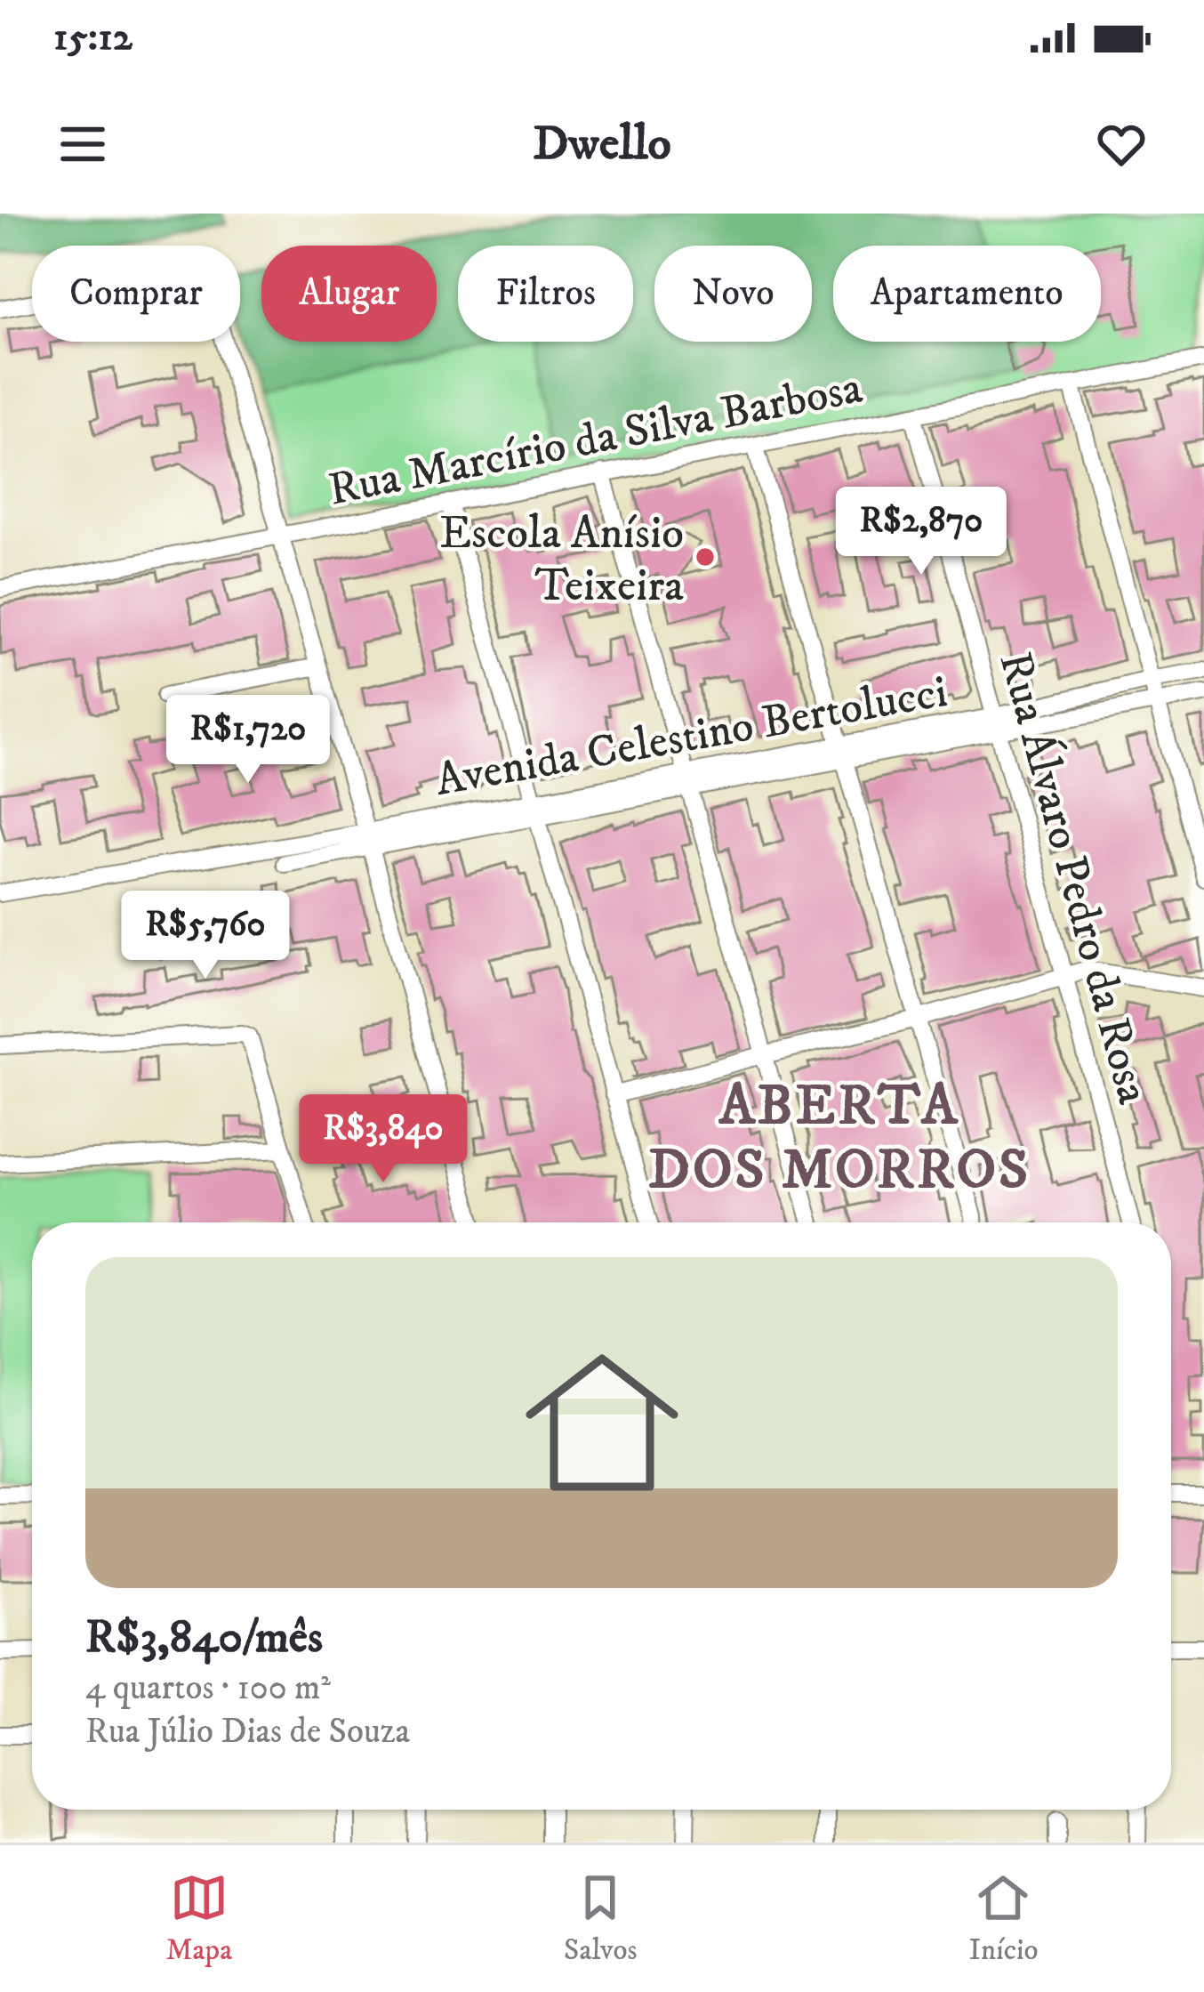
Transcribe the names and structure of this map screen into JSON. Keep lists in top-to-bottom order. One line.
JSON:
{"streets":{"street":["Rua Marcírio da Silva Barbosa","Avenida Celestino Bertolucci","Rua Álvaro Pedro da Rosa"]},"crossings":[["Rua Marcírio da Silva Barbosa","Rua Álvaro Pedro da Rosa"],["Avenida Celestino Bertolucci","Rua Álvaro Pedro da Rosa"]],"districts":["ABERTA DOS MORROS"],"places":["Escola Anísio Teixeira"],"page":{"status":"15:12","header":"Dwello","chip":["Comprar","Alugar","Filtros","Novo","Apartamento"],"price":["R$2,870","R$1,720","R$5,760","R$3,840"],"list":[{"name":"R$3,840/mês","note":"4 quartos · 100 m² · Rua Júlio Dias de Souza"}],"tabs":["Mapa","Salvos","Início"]}}
